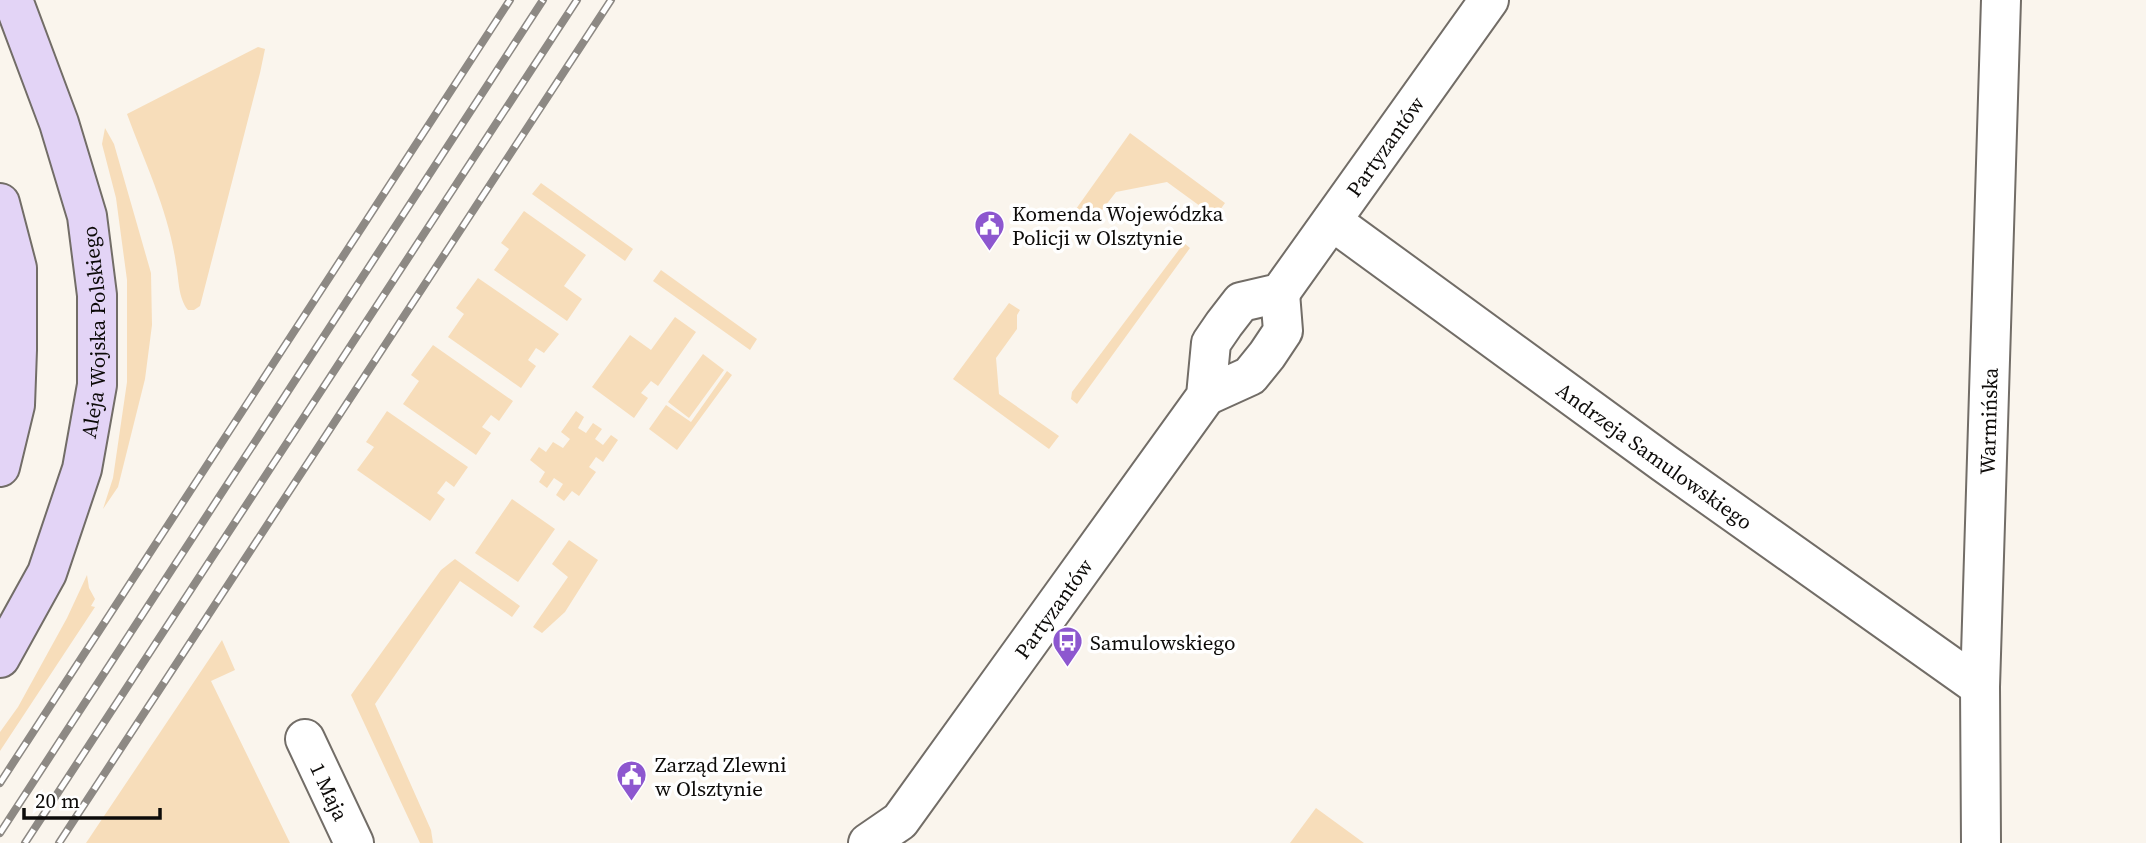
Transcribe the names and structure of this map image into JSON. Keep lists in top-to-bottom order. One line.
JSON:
{"streets":{"main road":["Aleja Wojska Polskiego"],"street":["Partyzantów","Warmińska","Andrzeja Samulowskiego","1 Maja"]},"crossings":[["Partyzantów","Andrzeja Samulowskiego"],["Warmińska","Andrzeja Samulowskiego"]],"places":{"public building":["Komenda Wojewódzka Policji w Olsztynie","Zarząd Zlewni w Olsztynie"],"bus stop":["Samulowskiego"]},"scale_bar":"20 m"}
